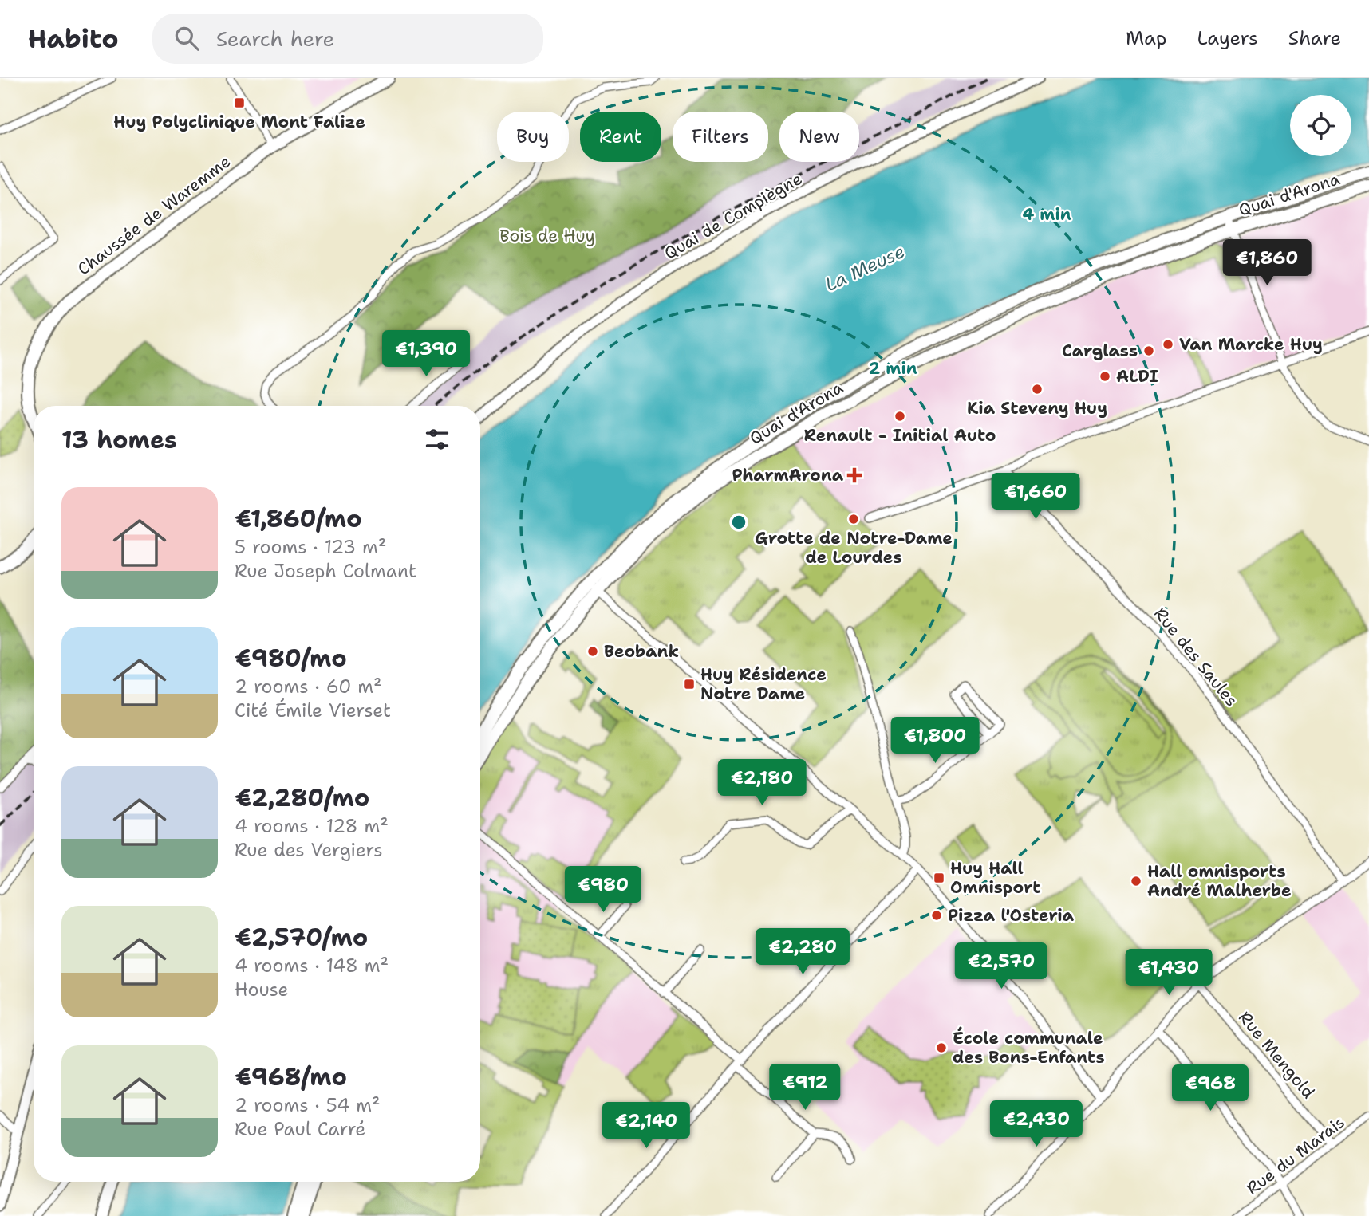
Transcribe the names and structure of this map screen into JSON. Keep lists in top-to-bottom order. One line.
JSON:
{"streets":{"main road":["Quai d'Arona","Chaussée de Waremme","Quai de Compiègne"],"street":["Rue des Saules","Rue Mengold","Rue du Marais"]},"crossings":[["Rue Mengold","Rue du Marais"]],"water":["La Meuse"],"parks":["Bois de Huy"],"places":{"transit":["Huy Polyclinique Mont Falize","Huy Résidence Notre Dame","Huy Hall Omnisport"],"other":["Van Marcke Huy","Carglass","ALDI","Kia Steveny Huy","Renault - Initial Auto","Grotte de Notre-Dame de Lourdes","Beobank","Hall omnisports André Malherbe","Pizza l'Osteria","École communale des Bons-Enfants"],"health":["PharmArona"]},"page":{"header":"Habito","search":"Search here","nav":["Map","Layers","Share"],"chip":["Buy","Rent","Filters","New"],"price":["€1,860","€1,390","€1,660","€1,800","€2,180","€980","€2,280","€2,570","€1,430","€912","€968","€2,430","€2,140"],"heading":"13 homes","list":[{"name":"€1,860/mo","note":"5 rooms · 123 m² · Rue Joseph Colmant"},{"name":"€980/mo","note":"2 rooms · 60 m² · Cité Émile Vierset"},{"name":"€2,280/mo","note":"4 rooms · 128 m² · Rue des Vergiers"},{"name":"€2,570/mo","note":"4 rooms · 148 m² · House"},{"name":"€968/mo","note":"2 rooms · 54 m² · Rue Paul Carré"}]},"rings":["4 min","2 min"]}
